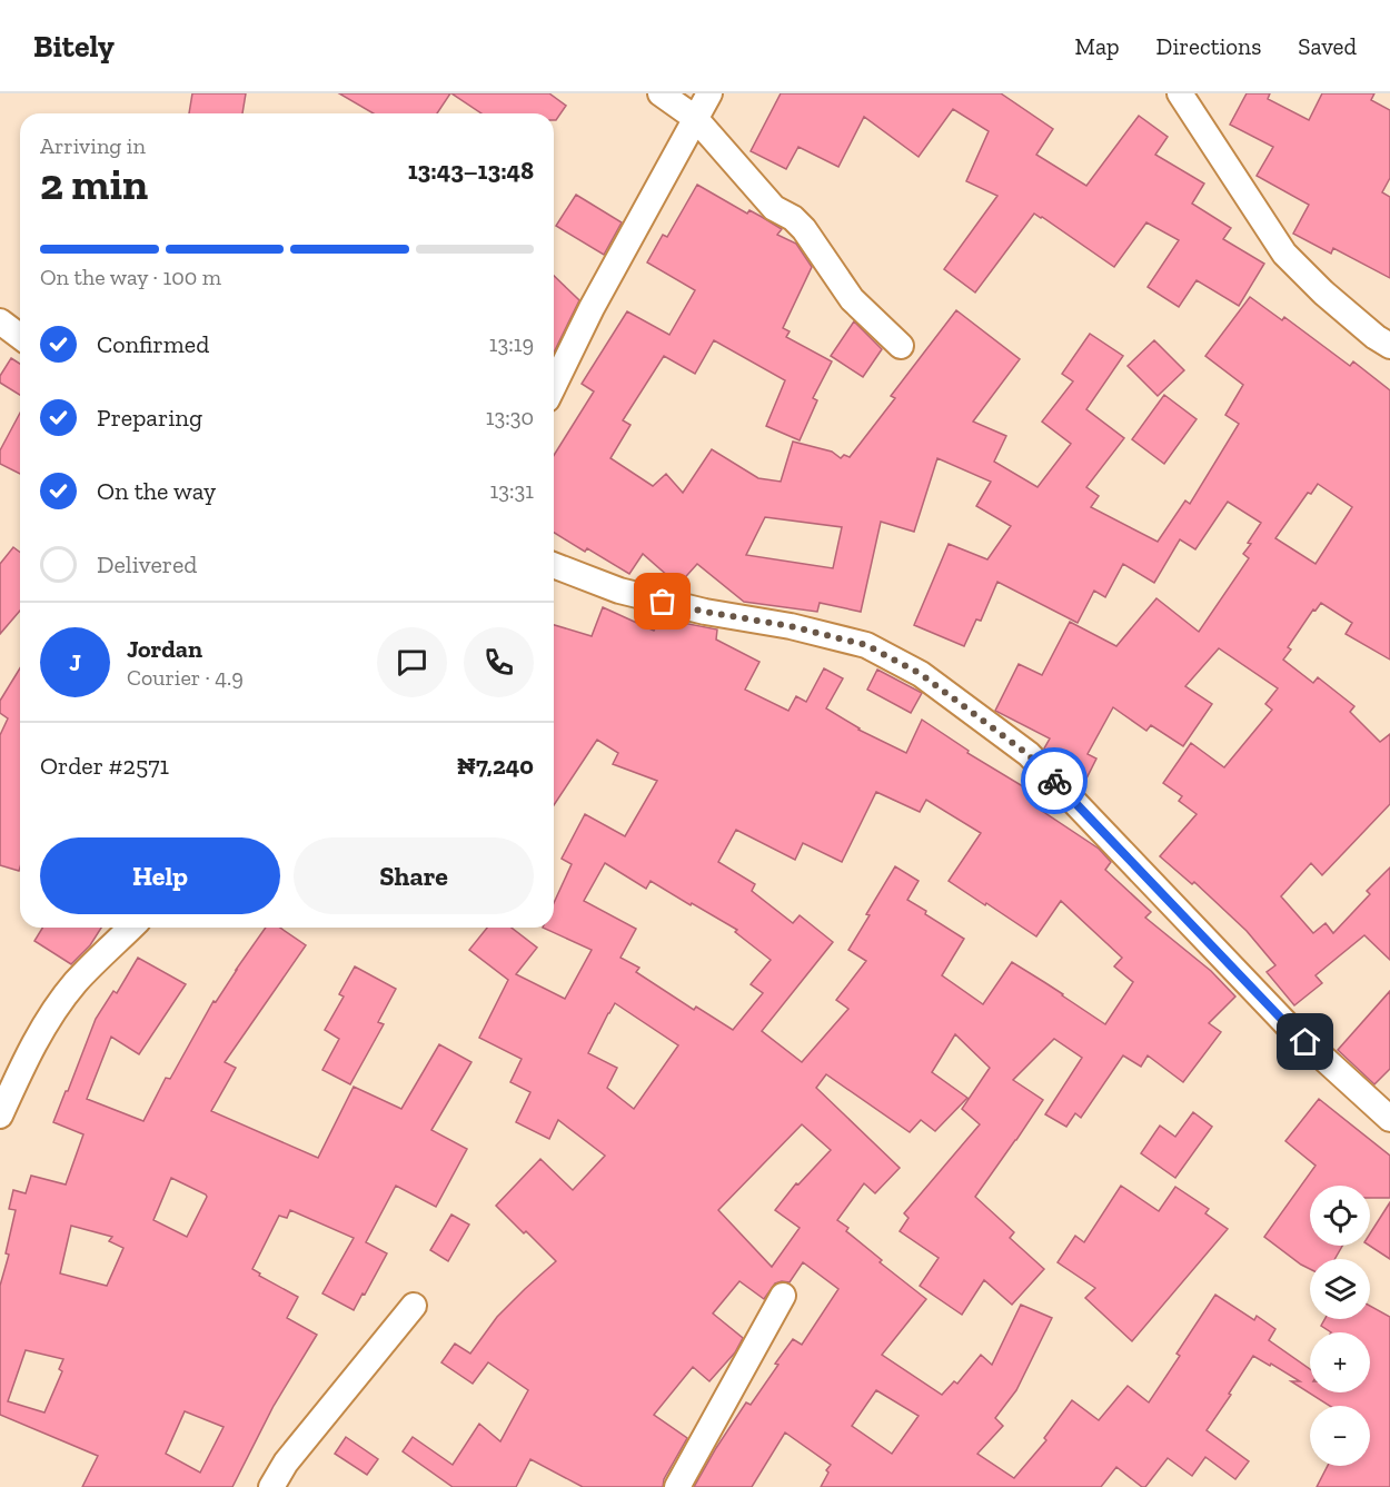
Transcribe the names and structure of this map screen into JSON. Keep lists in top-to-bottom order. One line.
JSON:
{"page":{"header":"Bitely","nav":["Map","Directions","Saved"],"heading":["2 min","Arriving in","13:43–13:48"],"panel":["Jordan","Courier · 4.9","Order #2571","₦7,240"],"bar":"On the way · 100 m","list":[["Confirmed","13:19"],["Preparing","13:30"],["On the way","13:31"],"Delivered"],"round":"J","buttons":["Help","Share"],"map_buttons":["+","−"]}}
